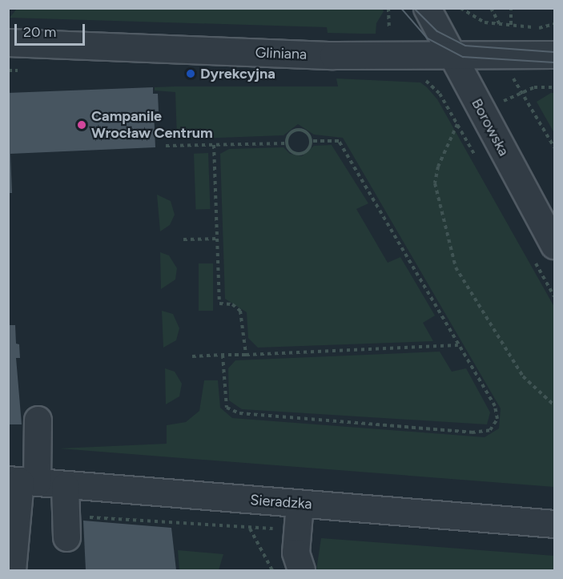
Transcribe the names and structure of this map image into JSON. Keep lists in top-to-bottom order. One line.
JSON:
{"streets":{"street":["Gliniana","Borowska","Sieradzka"]},"crossings":[["Gliniana","Borowska"]],"places":["Dyrekcyjna","Campanile Wrocław Centrum"],"scale_bar":"20 m"}
